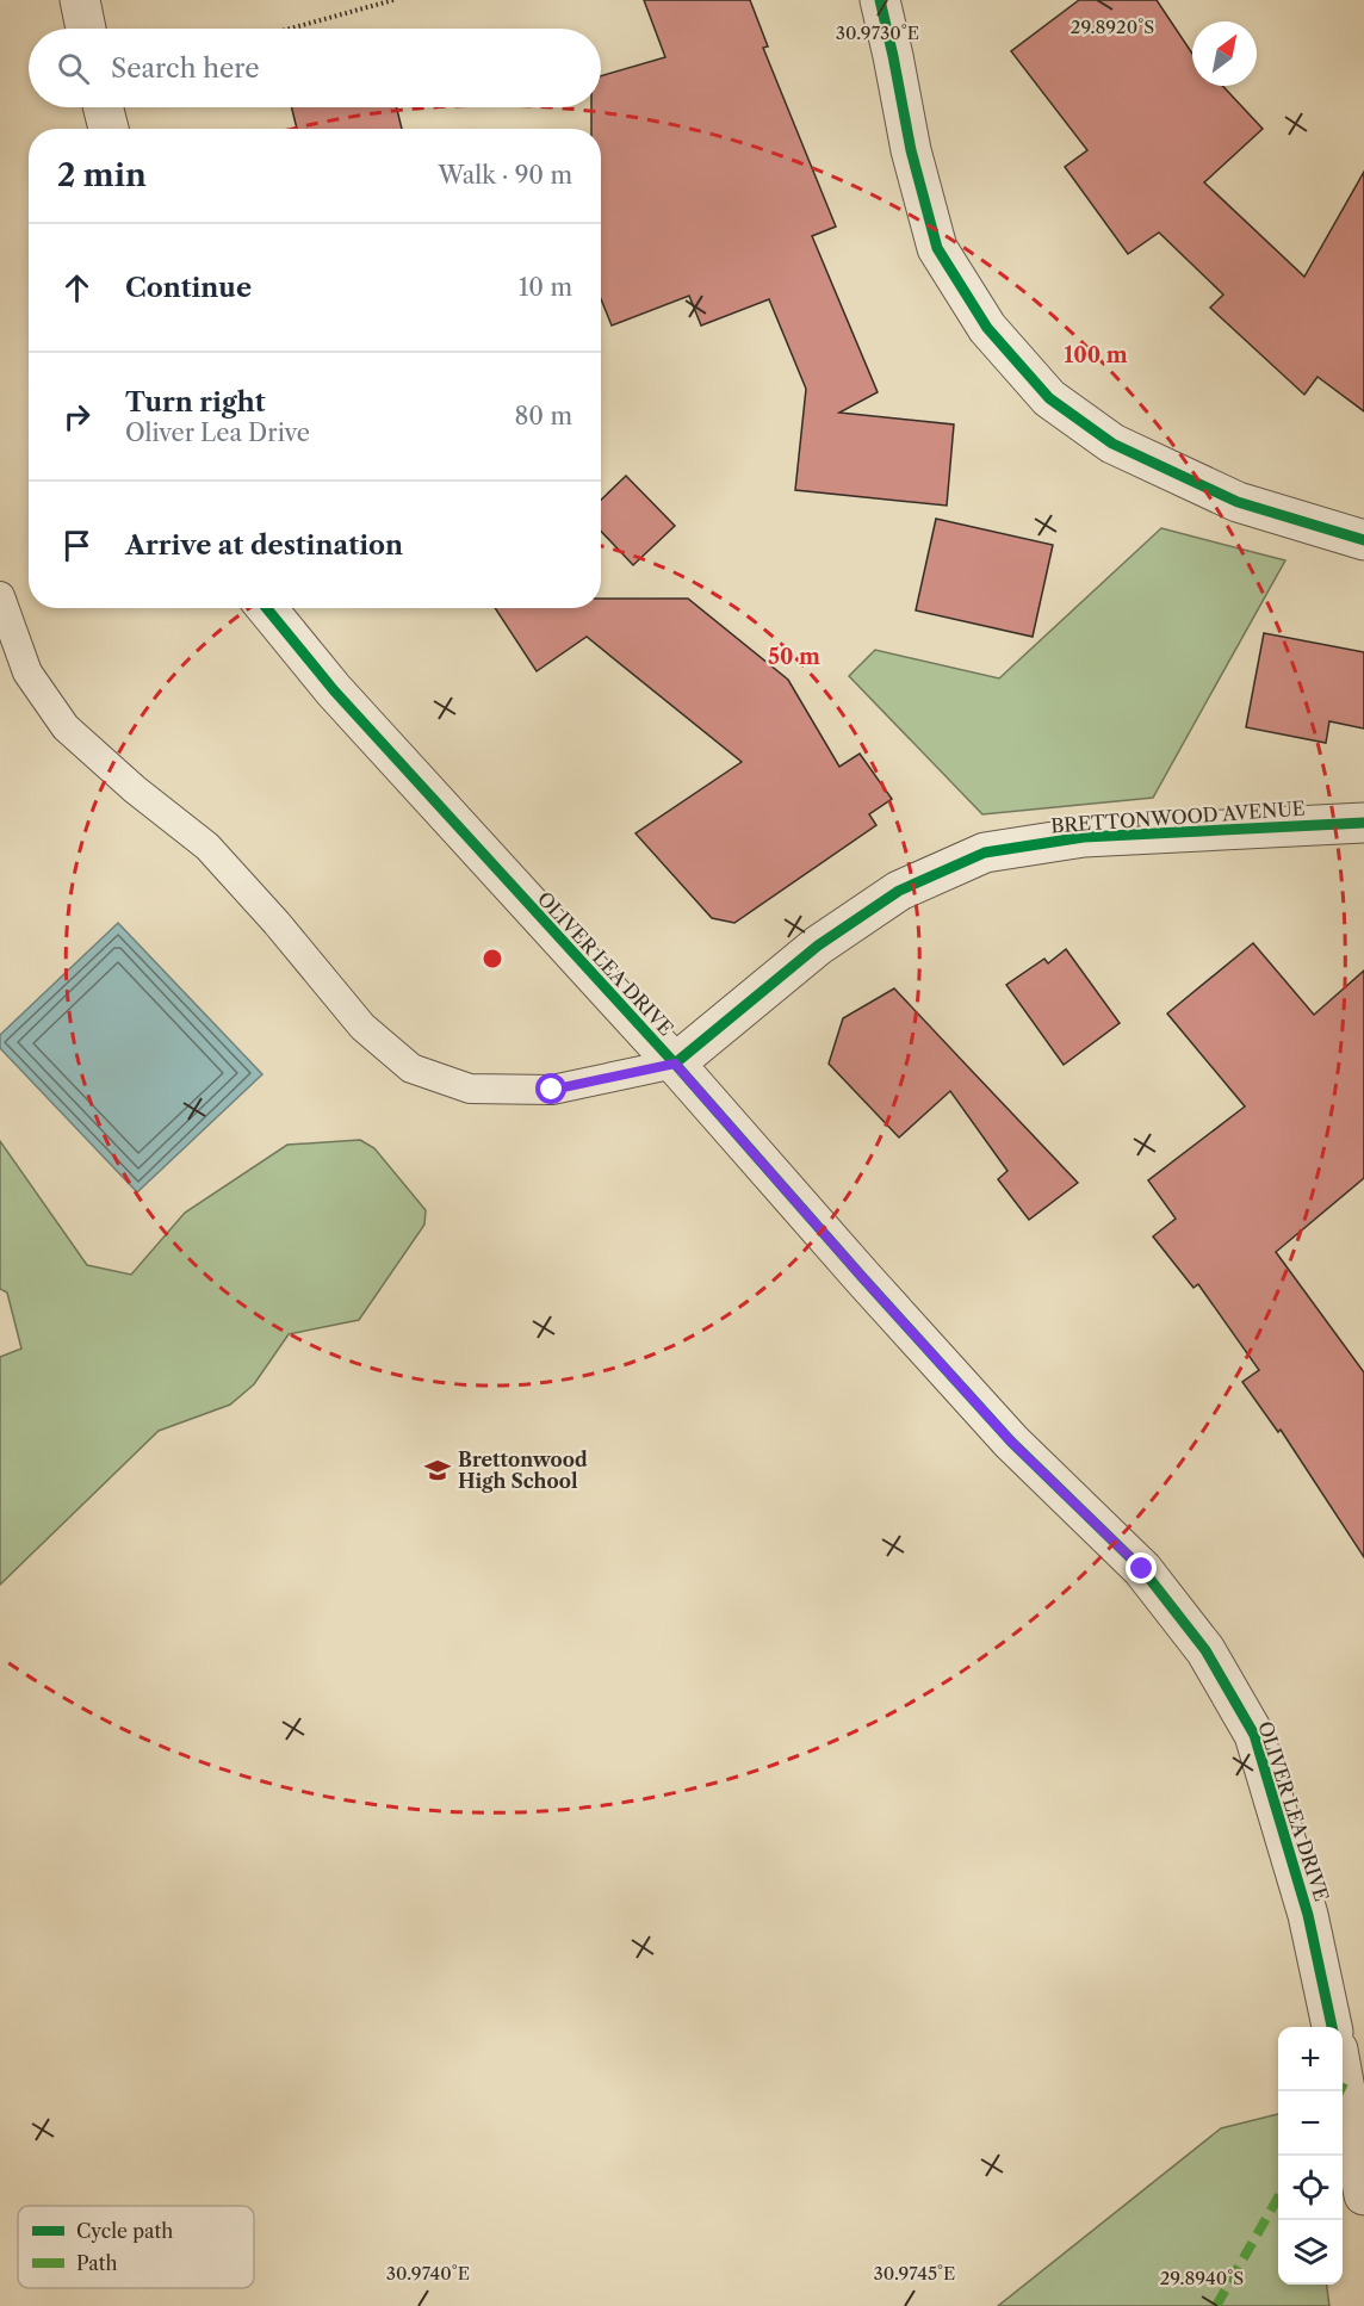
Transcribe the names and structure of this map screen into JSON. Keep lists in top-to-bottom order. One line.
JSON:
{"streets":{"street":["BRETTONWOOD AVENUE","OLIVER LEA DRIVE"]},"crossings":[["BRETTONWOOD AVENUE","OLIVER LEA DRIVE"]],"places":{"school or university":["Brettonwood High School"]},"legend":["Cycle path","Path"],"north":"top right","page":{"search":"Search here","heading":["2 min","Walk · 90 m"],"list":[["Continue","10 m"],["Turn right","Oliver Lea Drive","80 m"],"Arrive at destination"],"map_buttons":["+","−"]},"coordinates":["29.8920°S","30.9730°E","30.9740°E","30.9745°E","29.8940°S"],"rings":["100 m","50 m"]}
